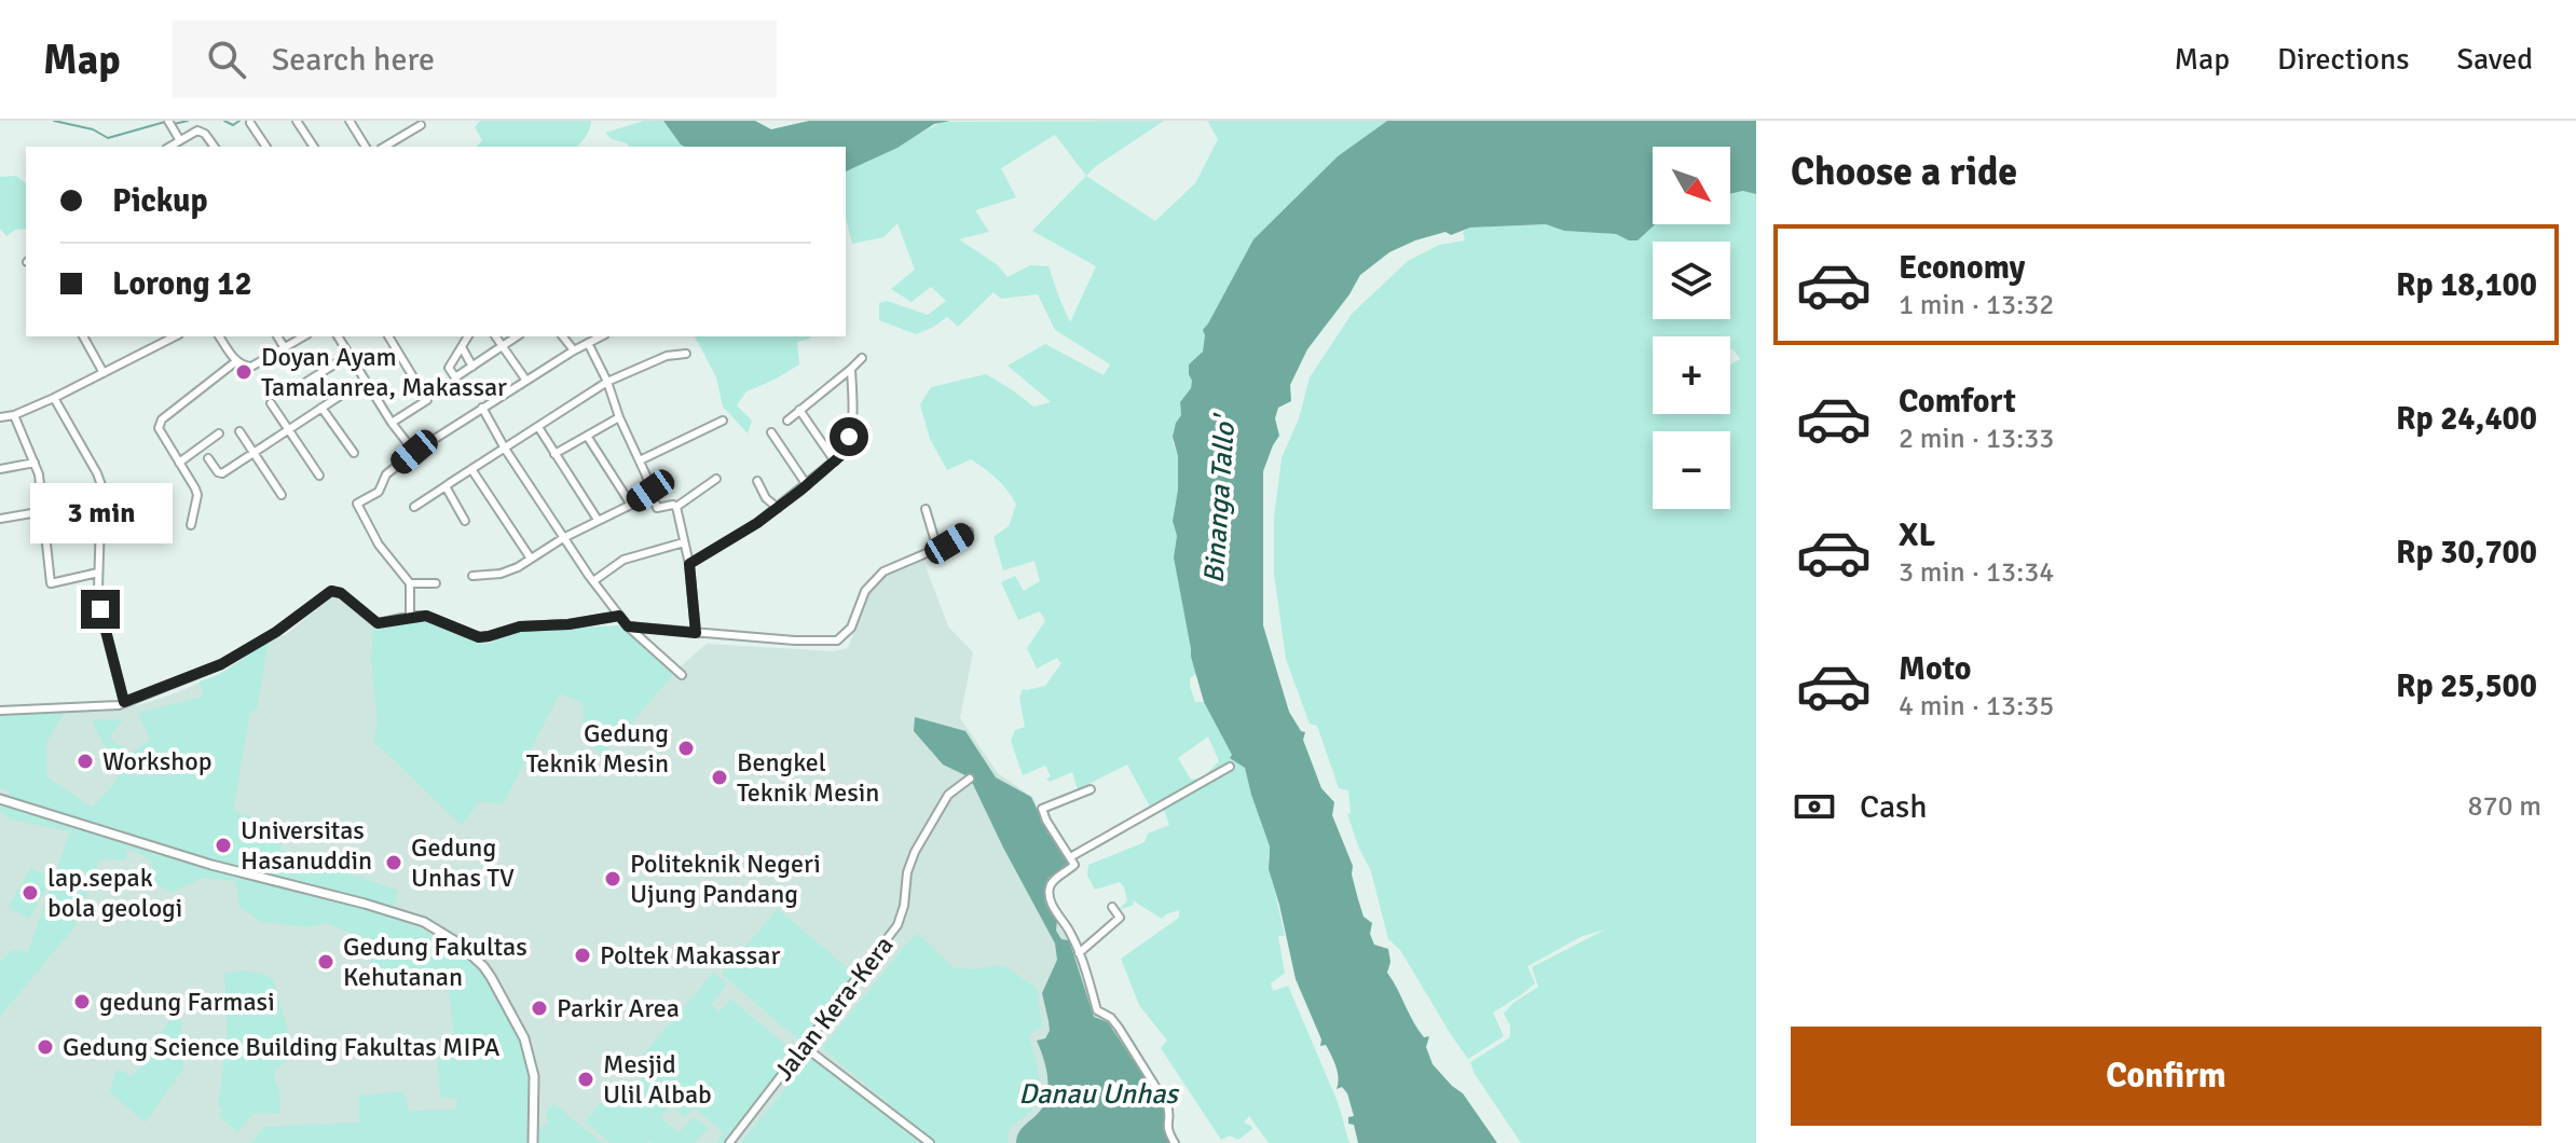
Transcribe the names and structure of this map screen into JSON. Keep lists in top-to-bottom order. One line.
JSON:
{"streets":{"street":["Jalan Kera-Kera"]},"water":["Binanga Tallo'","Danau Unhas"],"places":["Doyan Ayam Tamalanrea, Makassar","Gedung Teknik Mesin","Workshop","Bengkel Teknik Mesin","Universitas Hasanuddin","Gedung Unhas TV","Politeknik Negeri Ujung Pandang","lap.sepak bola geologi","Poltek Makassar","Gedung Fakultas Kehutanan","gedung Farmasi","Parkir Area","Gedung Science Building Fakultas MIPA","Mesjid Ulil Albab"],"north":"bottom right","page":{"header":"Map","search":"Search here","nav":["Map","Directions","Saved"],"heading":"Choose a ride","map_buttons":["+","−"],"banner":["Pickup","Lorong 12"],"list":[{"name":"Economy","note":"1 min · 13:32","value":"Rp 18,100"},{"name":"Comfort","note":"2 min · 13:33","value":"Rp 24,400"},{"name":"XL","note":"3 min · 13:34","value":"Rp 30,700"},{"name":"Moto","note":"4 min · 13:35","value":"Rp 25,500"}],"bubble":"3 min","pay":["Cash","870 m"],"buttons":"Confirm"}}
